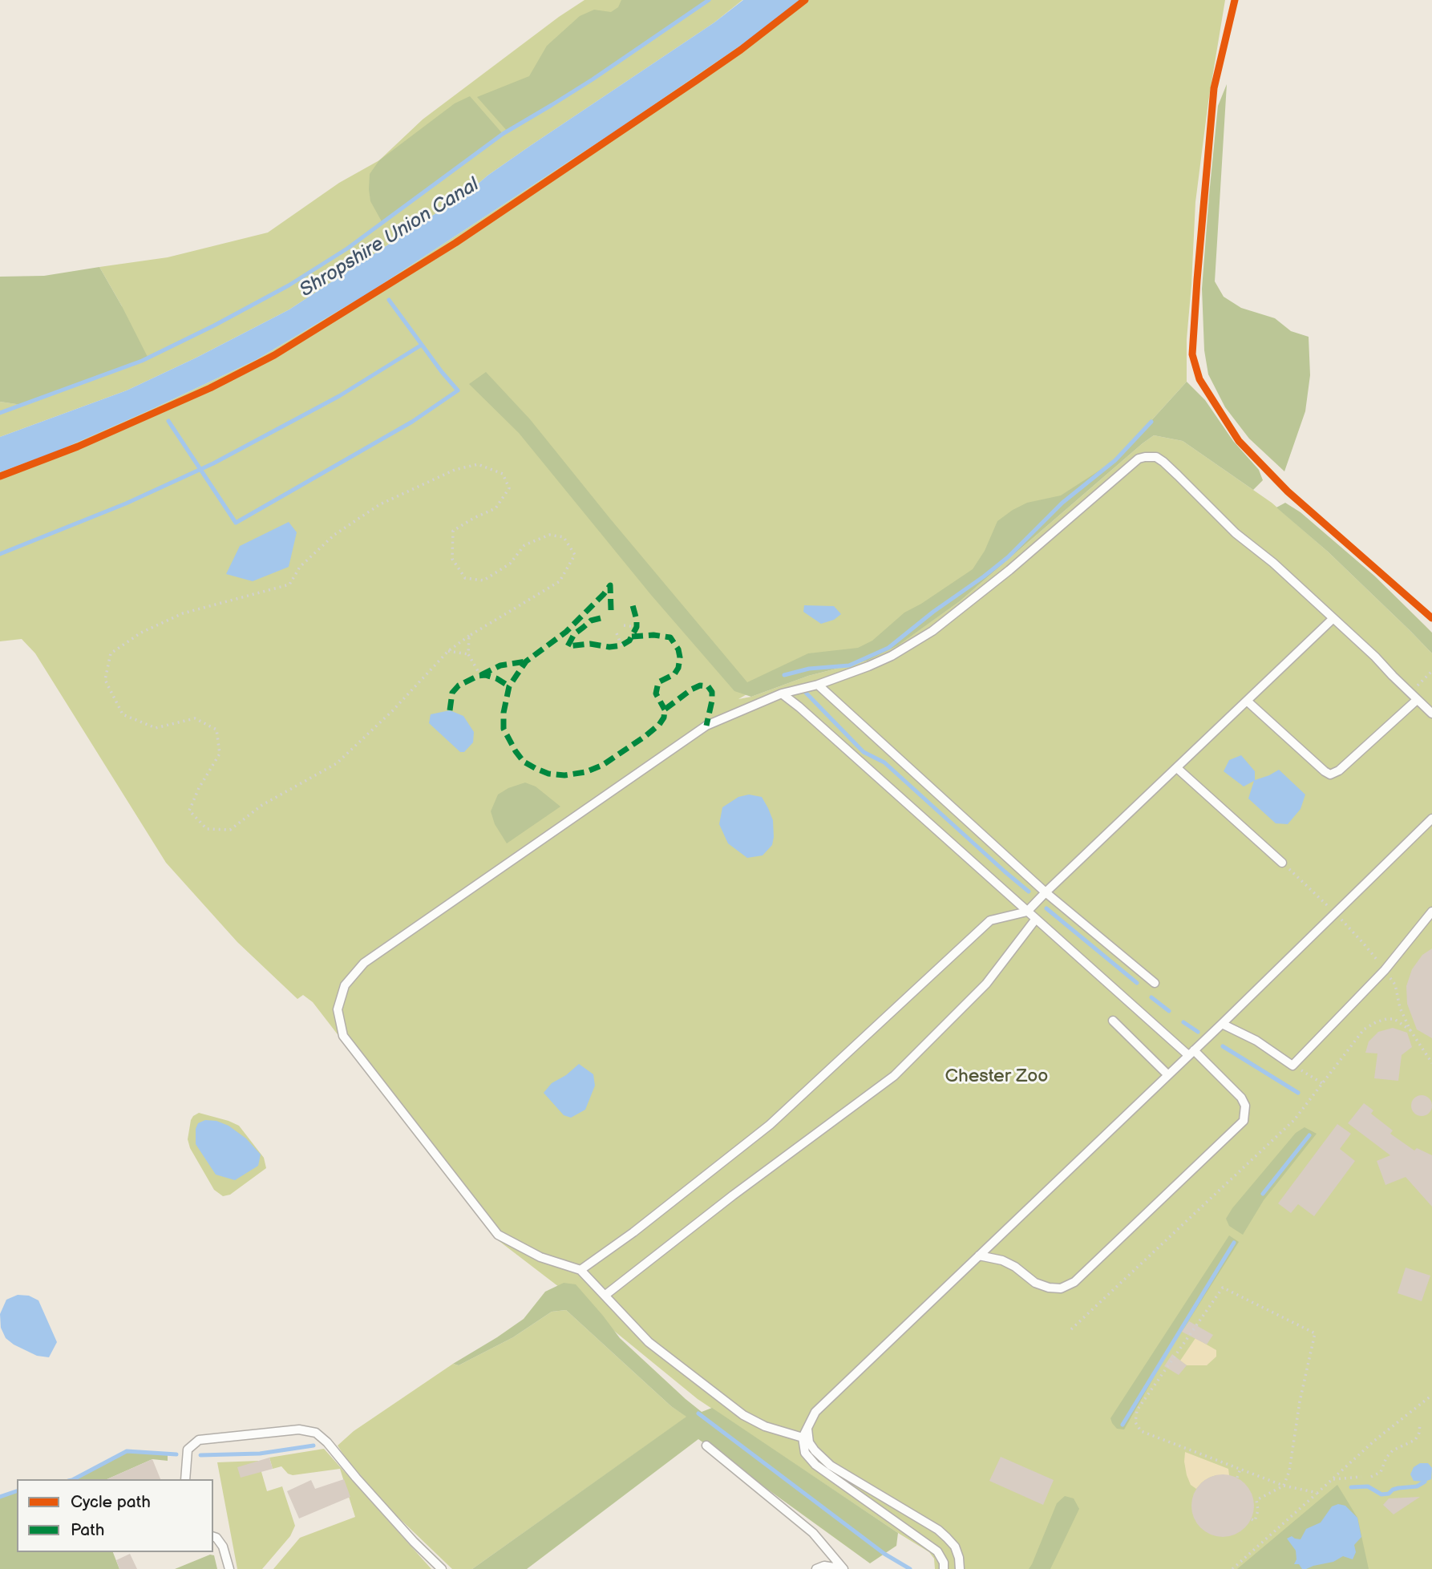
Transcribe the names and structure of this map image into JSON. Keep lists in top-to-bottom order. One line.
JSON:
{"water":["Shropshire Union Canal"],"parks":["Chester Zoo"],"legend":["Cycle path","Path"]}
